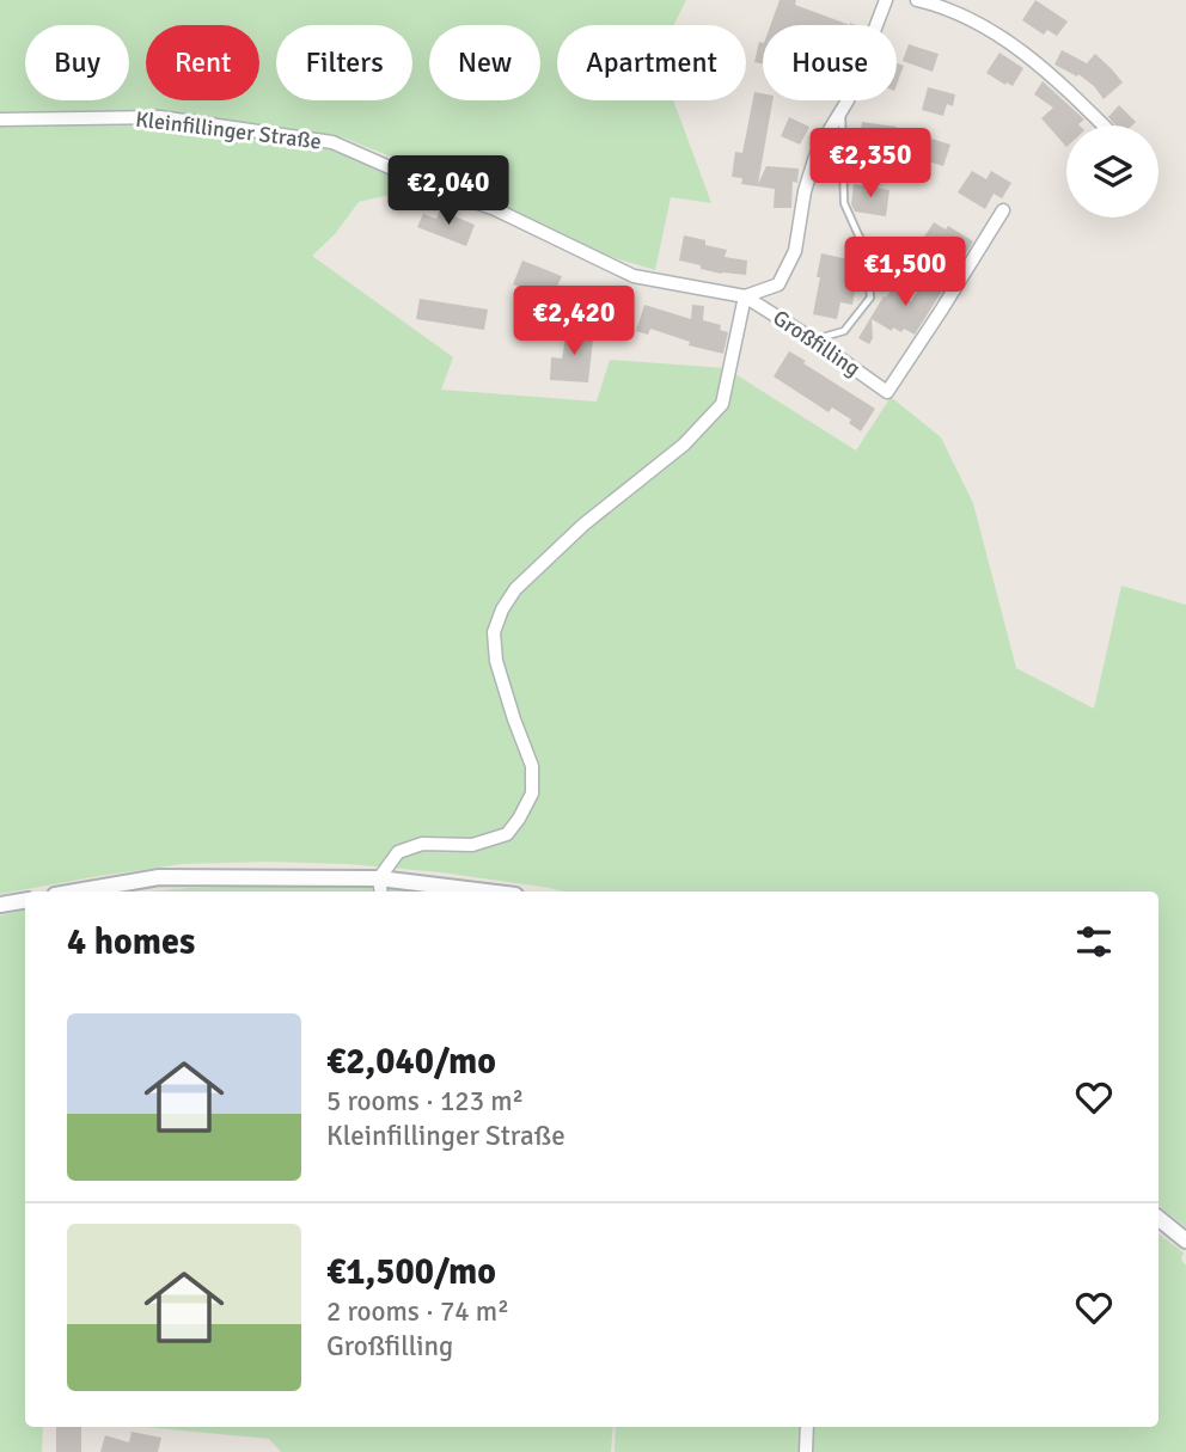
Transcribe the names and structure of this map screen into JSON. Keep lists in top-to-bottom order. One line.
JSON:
{"streets":{"street":["Kleinfillinger Straße","Großfilling"]},"crossings":[["Kleinfillinger Straße","Großfilling"]],"page":{"chip":["Buy","Rent","Filters","New","Apartment","House"],"price":["€2,350","€2,040","€1,500","€2,420"],"heading":"4 homes","list":[{"name":"€2,040/mo","note":"5 rooms · 123 m² · Kleinfillinger Straße"},{"name":"€1,500/mo","note":"2 rooms · 74 m² · Großfilling"}]}}
